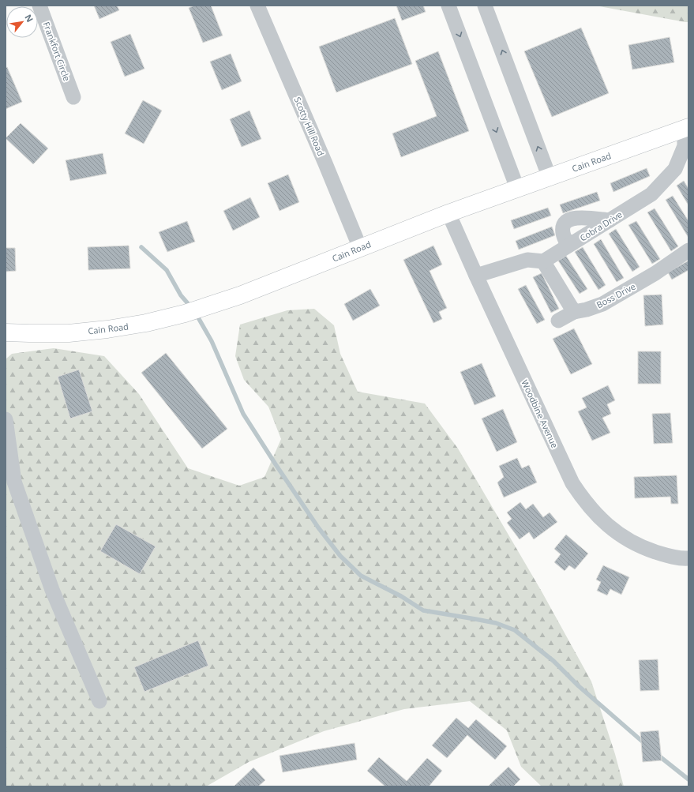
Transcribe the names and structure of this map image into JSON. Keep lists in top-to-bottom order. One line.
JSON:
{"streets":{"main road":["Cain Road"],"street":["Frankfort Circle","Scotty Hill Road","Cobra Drive","Boss Drive","Woodbine Avenue"]},"crossings":[["Scotty Hill Road","Cain Road"],["Cain Road","Cobra Drive"],["Cain Road","Woodbine Avenue"]],"north":"top right"}
